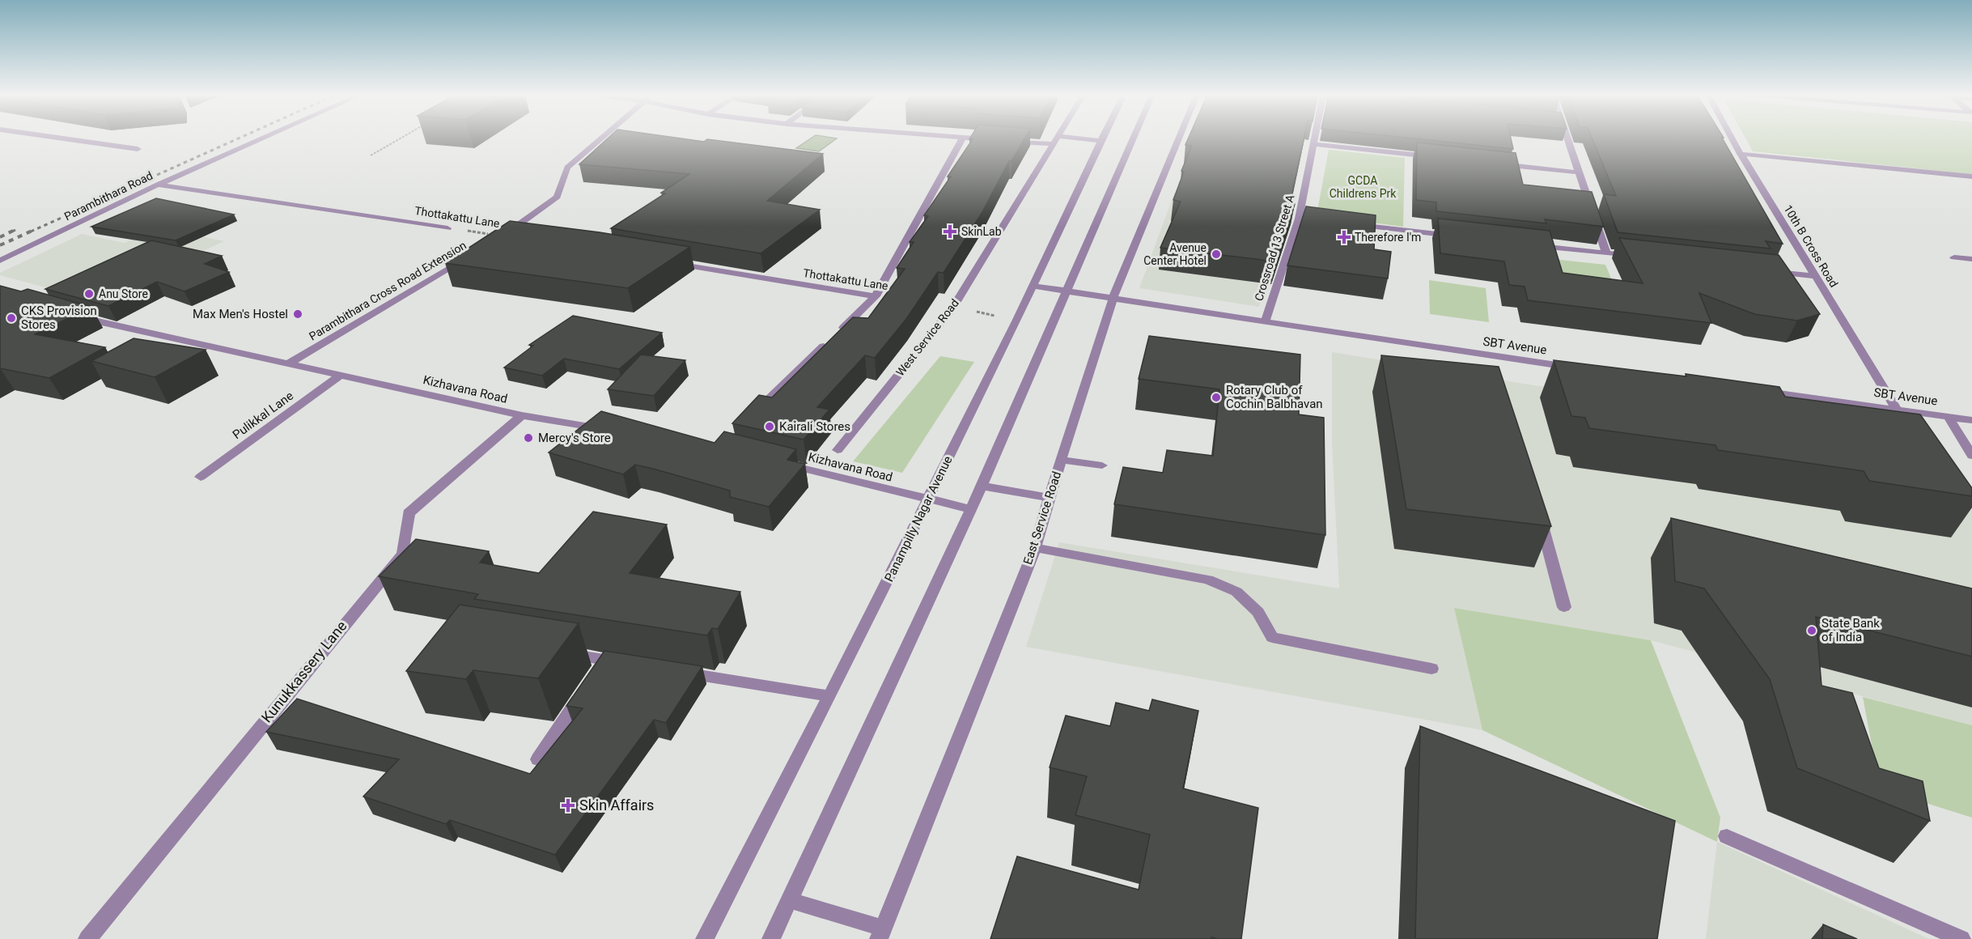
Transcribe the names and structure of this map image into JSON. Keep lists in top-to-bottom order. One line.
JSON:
{"streets":{"street":["Parambithara Road","Thottakattu Lane","10th B Cross Road","Crossroad 13 Street A","Parambithara Cross Road Extension","West Service Road","SBT Avenue","Kizhavana Road","Pulikkal Lane","East Service Road","Panampilly Nagar Avenue","Kunukkassery Lane"]},"crossings":[["Parambithara Road","Thottakattu Lane"],["10th B Cross Road","SBT Avenue"],["Crossroad 13 Street A","SBT Avenue"],["Parambithara Cross Road Extension","Kizhavana Road"],["SBT Avenue","East Service Road"],["SBT Avenue","Panampilly Nagar Avenue"],["Kizhavana Road","Pulikkal Lane"],["Kizhavana Road","Panampilly Nagar Avenue"],["Kizhavana Road","Kunukkassery Lane"]],"parks":["GCDA Childrens Prk"],"places":{"health":["SkinLab","Therefore I'm","Skin Affairs"],"other":["Avenue Center Hotel","Anu Store","Max Men's Hostel","CKS Provision Stores","Rotary Club of Cochin Balbhavan","Kairali Stores","Mercy's Store","State Bank of India"]}}
